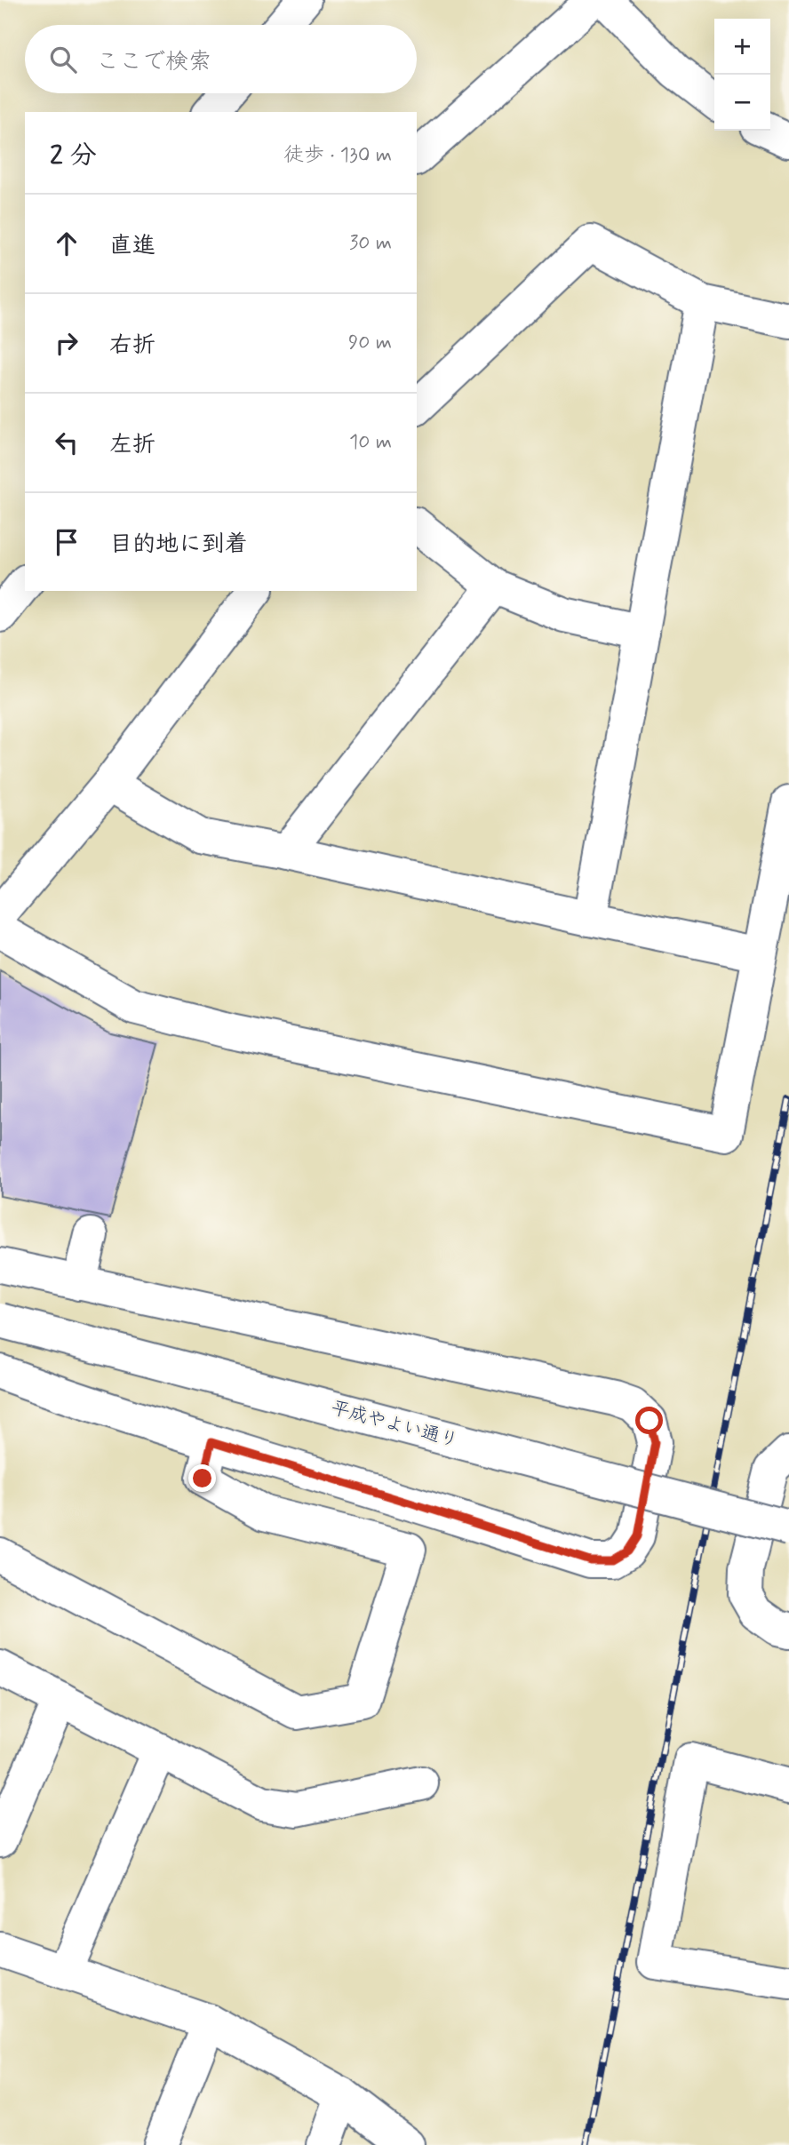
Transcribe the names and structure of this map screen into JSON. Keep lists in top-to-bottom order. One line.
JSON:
{"streets":{"street":["平成やよい通り"]},"page":{"map_buttons":["+","−"],"search":"ここで検索","heading":["2 分","徒歩 · 130 m"],"list":[["直進","30 m"],["右折","90 m"],["左折","10 m"],"目的地に到着"]}}
